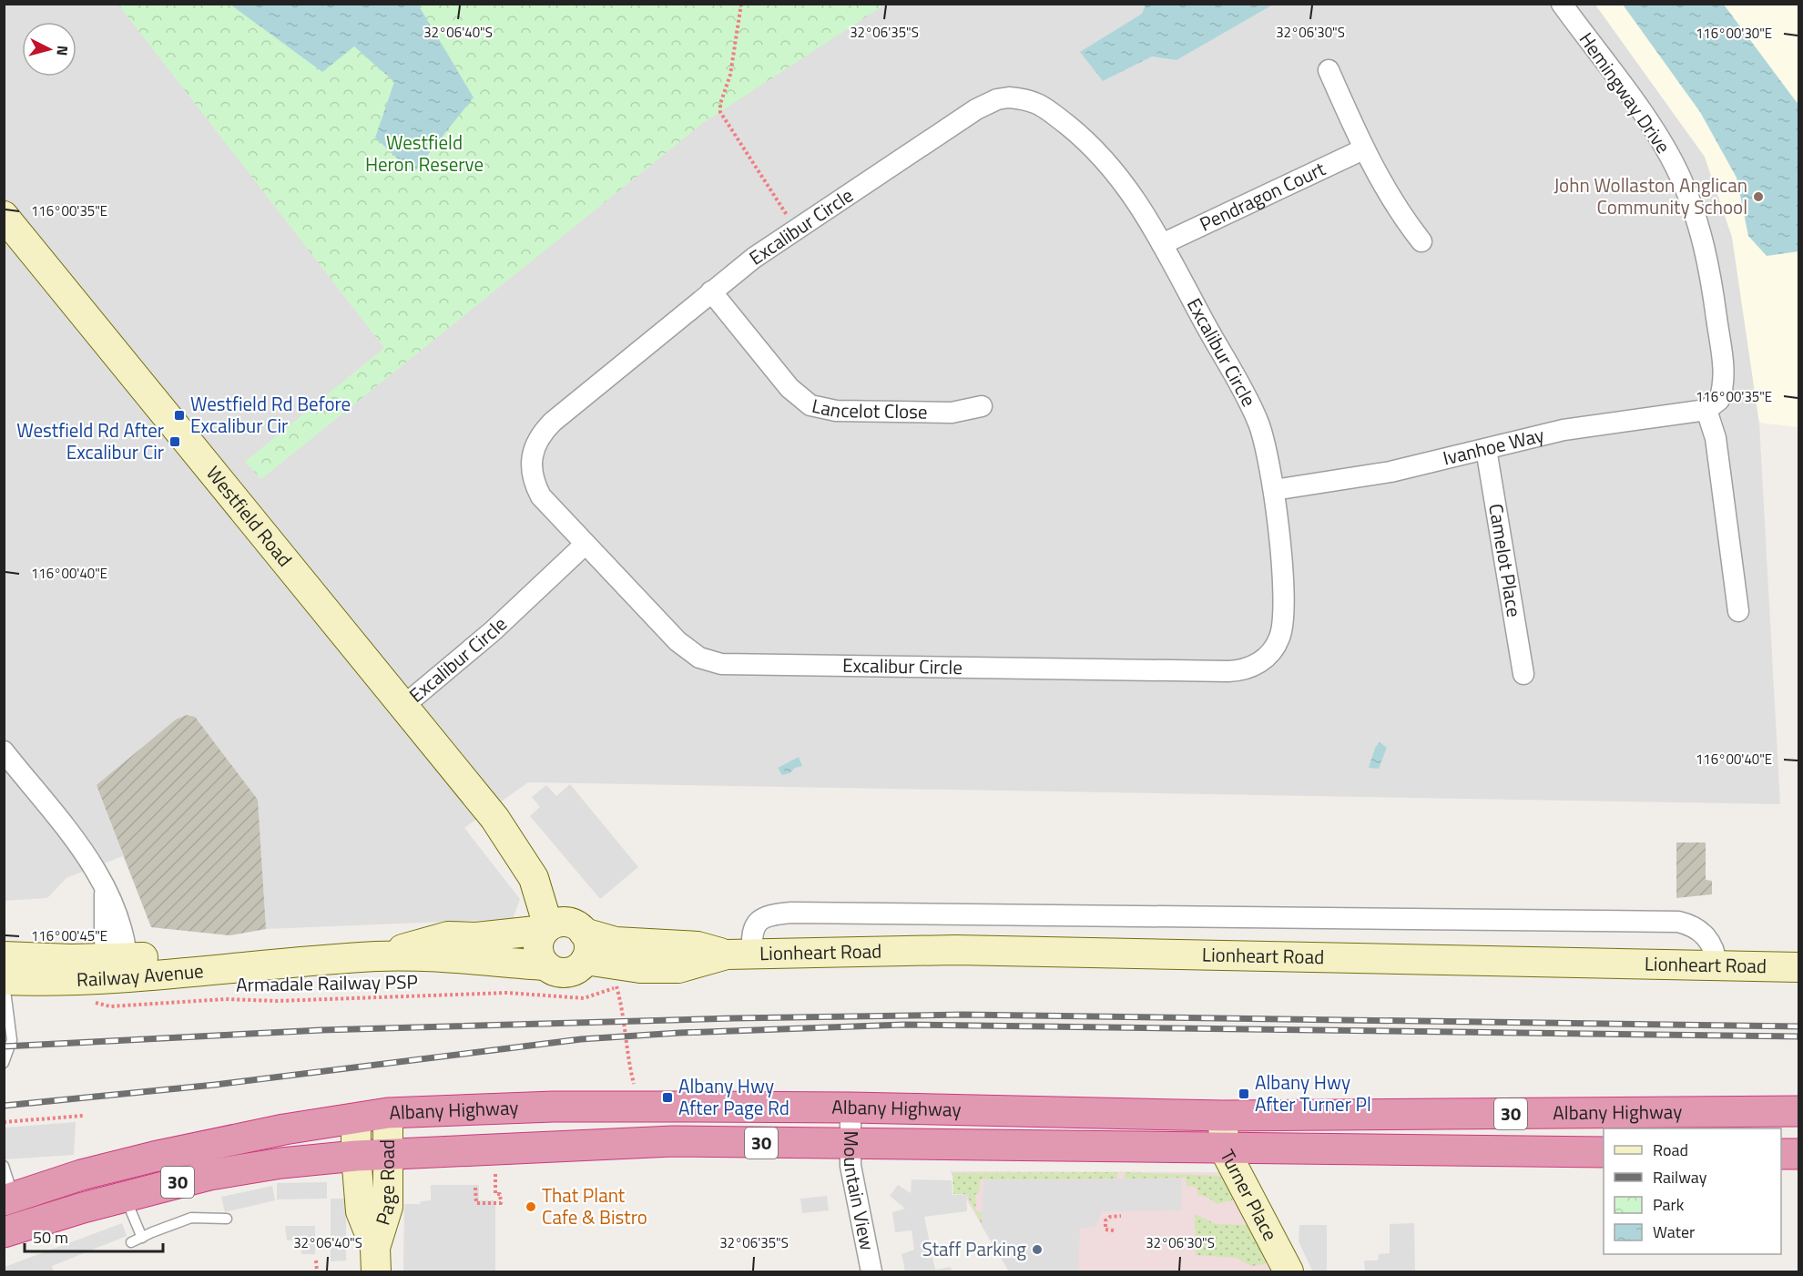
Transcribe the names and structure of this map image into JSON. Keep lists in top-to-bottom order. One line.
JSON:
{"streets":{"highway":["Albany Highway","30"],"main road":["Westfield Road","Lionheart Road","Railway Avenue","Page Road","Turner Place"],"street":["Hemingway Drive","Pendragon Court","Excalibur Circle","Lancelot Close","Ivanhoe Way","Camelot Place","Mountain View"],"path":["Armadale Railway PSP"]},"crossings":[["Hemingway Drive","Ivanhoe Way"],["Pendragon Court","Excalibur Circle"],["Excalibur Circle","Lancelot Close"],["Excalibur Circle","Ivanhoe Way"],["Excalibur Circle","Westfield Road"],["Ivanhoe Way","Camelot Place"],["Westfield Road","Lionheart Road"],["Westfield Road","Railway Avenue"],["Lionheart Road","Railway Avenue"],["Albany Highway","Page Road"],["Albany Highway","Mountain View"],["Albany Highway","Turner Place"]],"parks":["Westfield Heron Reserve"],"places":{"other":["John Wollaston Anglican Community School","That Plant Cafe & Bistro","Staff Parking"],"transit":["Westfield Rd Before Excalibur Cir","Westfield Rd After Excalibur Cir","Albany Hwy After Turner Pl","Albany Hwy After Page Rd"]},"legend":["Road","Railway","Park","Water"],"scale_bar":"50 m","north":"right","coordinates":["32°06'40\"S","32°06'35\"S","32°06'30\"S","116°00'30\"E","116°00'35\"E","116°00'40\"E","116°00'45\"E"]}
